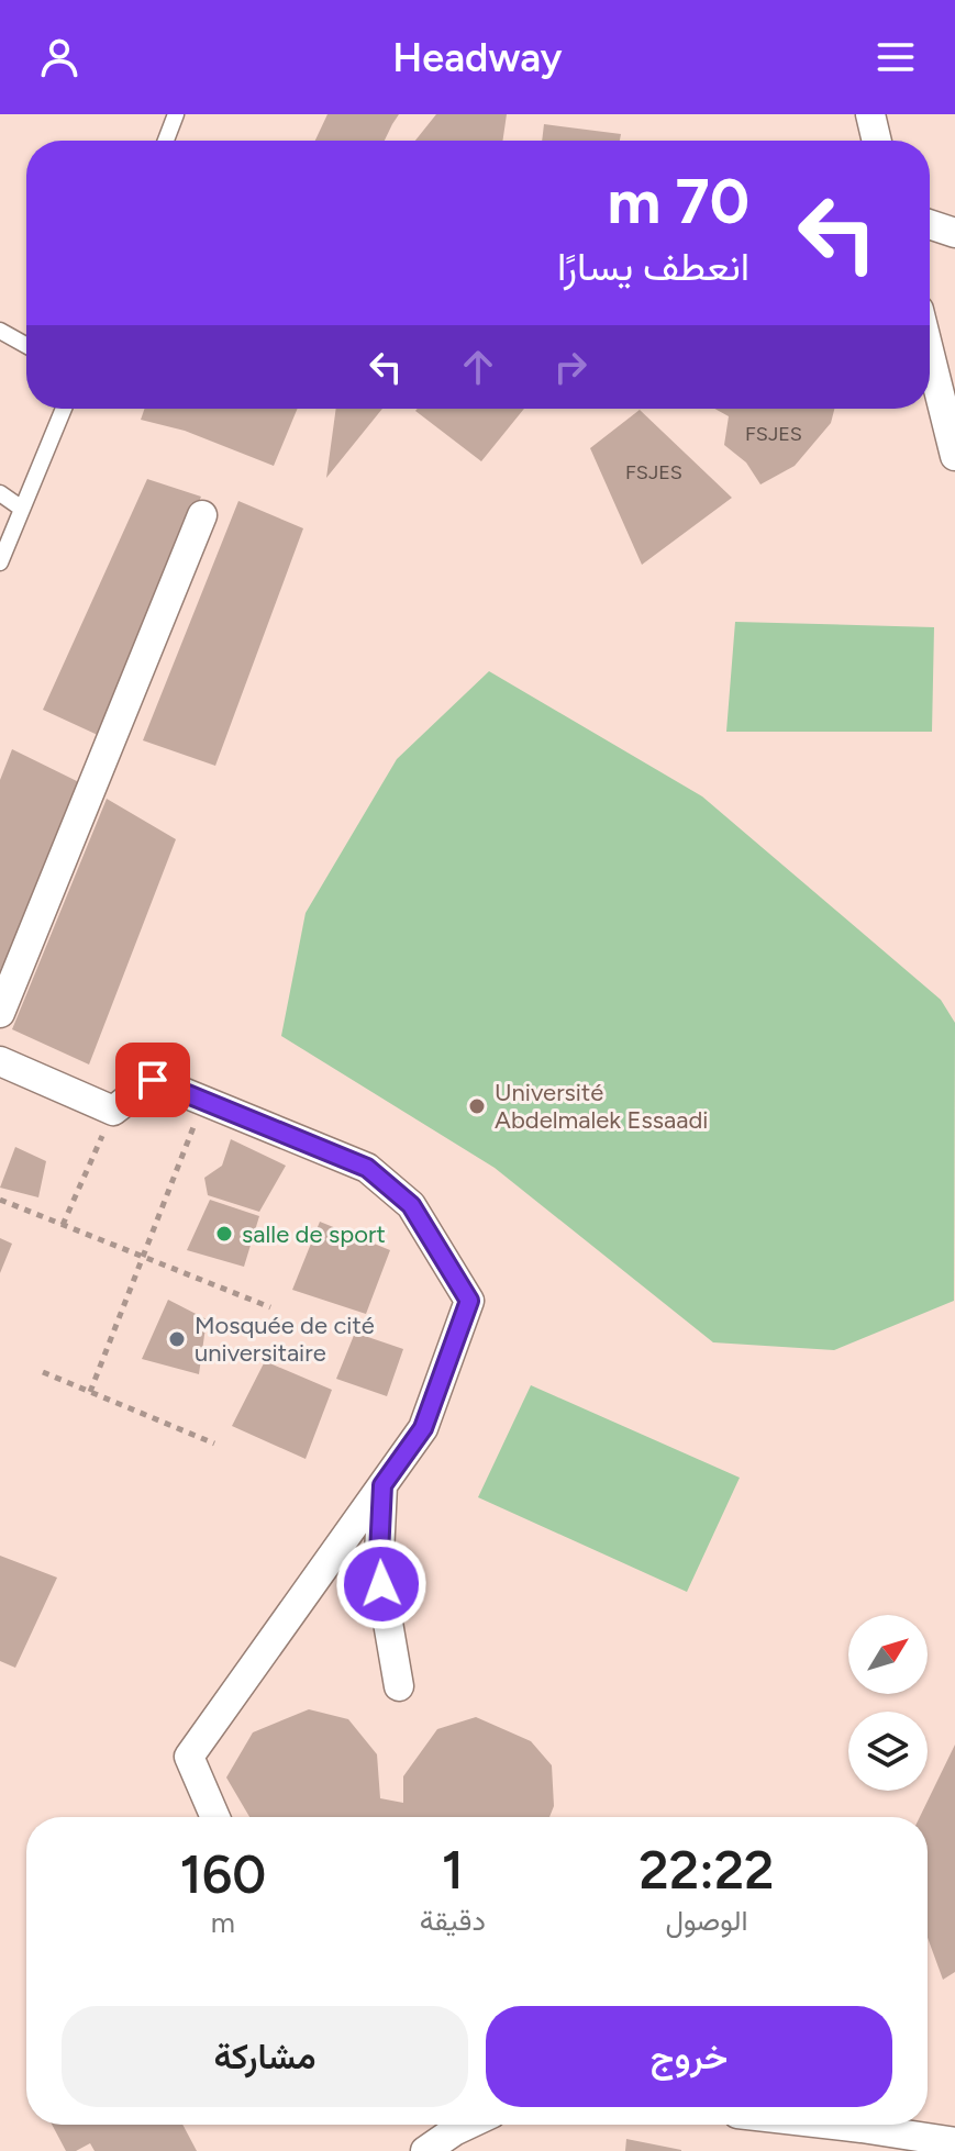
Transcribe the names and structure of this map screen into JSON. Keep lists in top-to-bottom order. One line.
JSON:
{"places":["Université Abdelmalek Essaadi","salle de sport","Mosquée de cité universitaire"],"house_numbers":["FSJES","FSJES"],"north":"top right","page":{"header":"Headway","turn":["70 m","انعطف يسارًا"],"eta":["22:22","الوصول","1","دقيقة","160","m"],"buttons":["خروج","مشاركة"]}}
